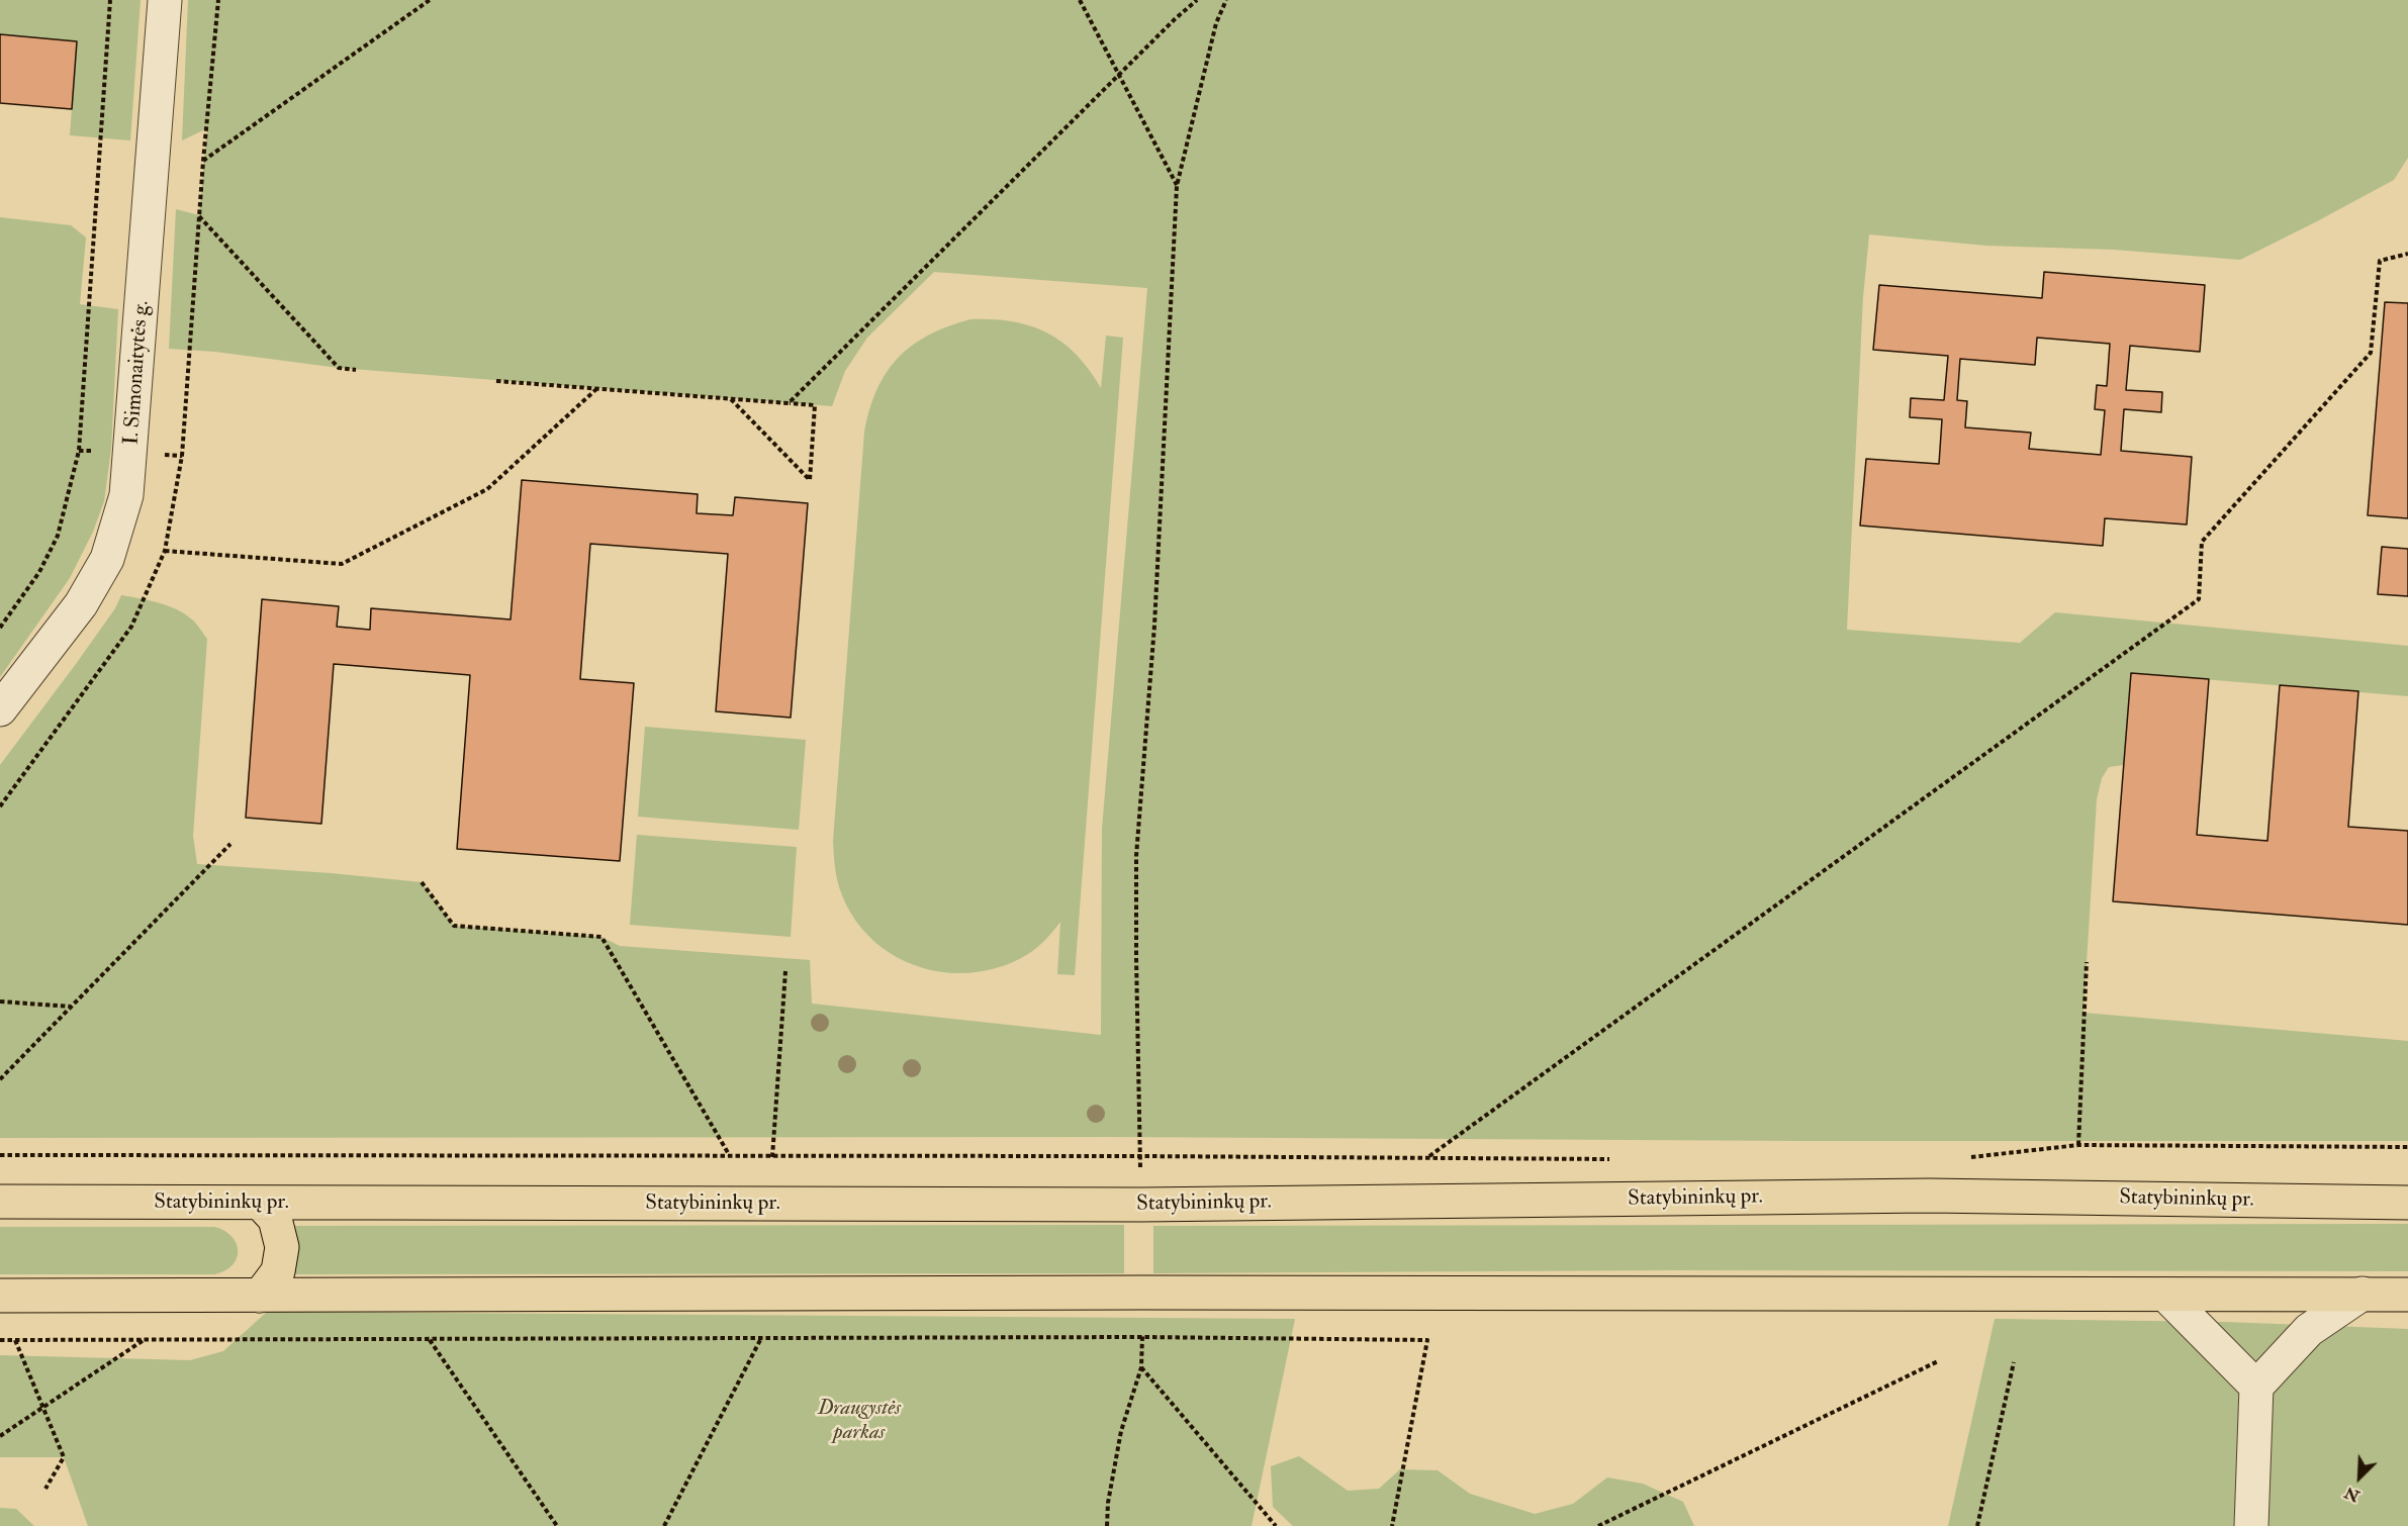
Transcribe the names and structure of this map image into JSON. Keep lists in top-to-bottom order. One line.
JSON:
{"streets":{"main road":["Statybininkų pr."],"street":["I. Simonaitytės g."]},"parks":["Draugystės parkas"],"north":"bottom left"}
